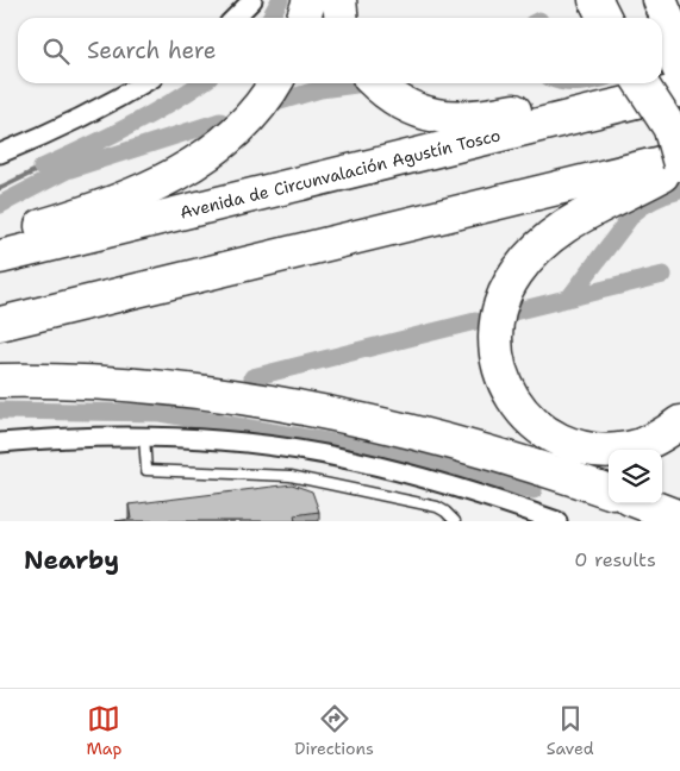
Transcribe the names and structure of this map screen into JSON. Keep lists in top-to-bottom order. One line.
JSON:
{"streets":{"highway":["Avenida de Circunvalación Agustín Tosco"]},"page":{"search":"Search here","heading":["Nearby","0 results"],"nav":["Map","Directions","Saved"]}}
